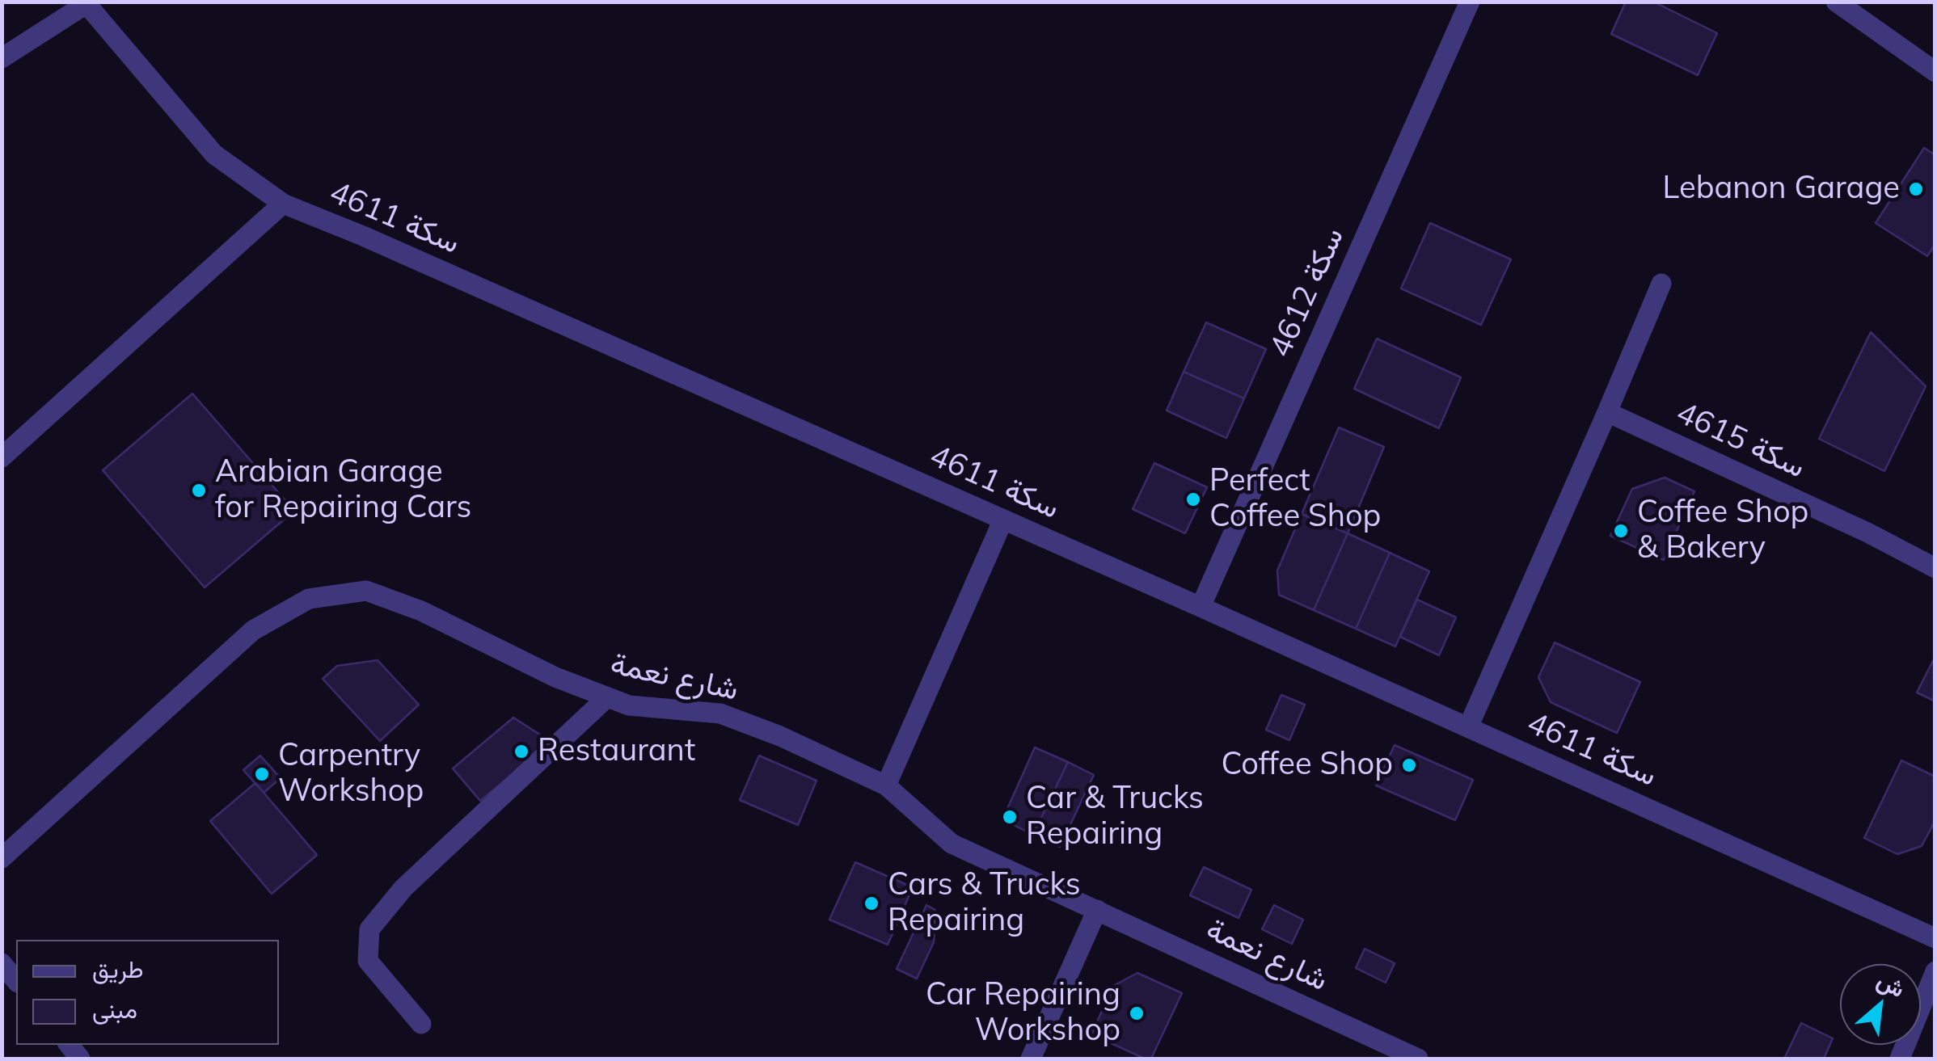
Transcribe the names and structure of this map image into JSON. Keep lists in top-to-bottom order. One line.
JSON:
{"streets":{"street":["سكة 4611","سكة 4612","سكة 4615","شارع نعمة"]},"crossings":[["سكة 4611","سكة 4612"]],"places":["Lebanon Garage","Arabian Garage for Repairing Cars","Perfect Coffee Shop","Coffee Shop & Bakery","Restaurant","Coffee Shop","Carpentry Workshop","Car & Trucks Repairing","Cars & Trucks Repairing","Car Repairing Workshop"],"legend":["طريق","مبنى"],"north":"top right"}
